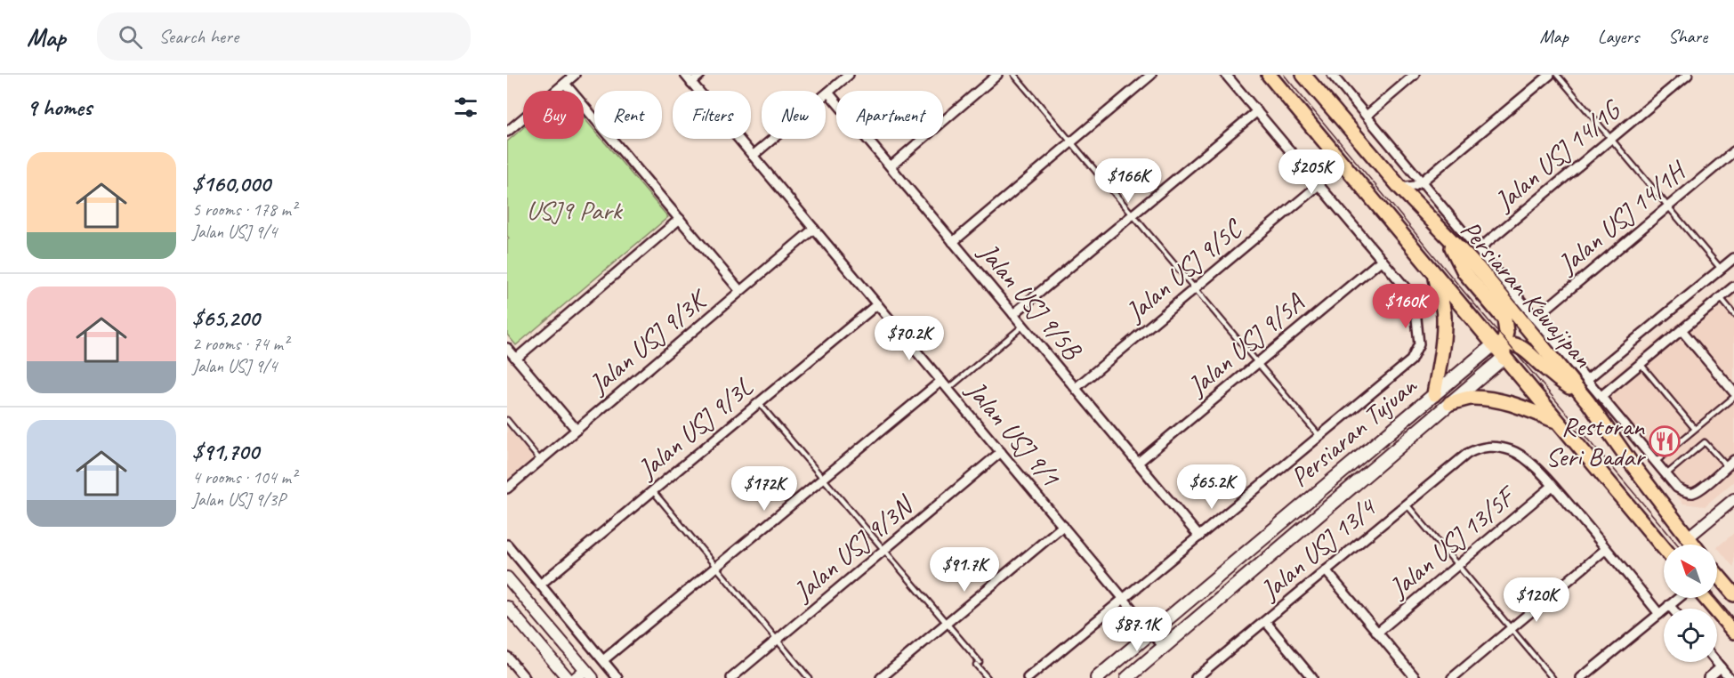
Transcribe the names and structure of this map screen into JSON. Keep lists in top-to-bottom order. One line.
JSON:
{"streets":{"main road":["Persiaran Kewajipan","Persiaran Tujuan"],"street":["Jalan USJ 14/1G","Jalan USJ 14/1H","Jalan USJ 9/5C","Jalan USJ 9/5B","Jalan USJ 9/3K","Jalan USJ 9/5A","Jalan USJ 9/3L","Jalan USJ 9/1","Jalan USJ 13/5F","Jalan USJ 9/3N","Jalan USJ 13/4"]},"crossings":[["Jalan USJ 9/5C","Jalan USJ 9/5B"],["Jalan USJ 9/5B","Jalan USJ 9/5A"],["Jalan USJ 9/3K","Jalan USJ 9/1"],["Jalan USJ 9/3L","Jalan USJ 9/1"],["Persiaran Tujuan","Jalan USJ 9/1"],["Jalan USJ 9/1","Jalan USJ 9/3N"],["Jalan USJ 13/5F","Jalan USJ 13/4"]],"parks":["USJ9 Park"],"places":{"restaurant":["Restoran Seri Badar"]},"north":"top left","page":{"header":"Map","search":"Search here","nav":["Map","Layers","Share"],"heading":"9 homes","chip":["Buy","Rent","Filters","New","Apartment"],"list":[{"name":"$160,000","note":"5 rooms · 178 m² · Jalan USJ 9/4"},{"name":"$65,200","note":"2 rooms · 74 m² · Jalan USJ 9/4"},{"name":"$91,700","note":"4 rooms · 104 m² · Jalan USJ 9/3P"}],"price":["$205K","$166K","$160K","$70.2K","$65.2K","$172K","$91.7K","$120K","$87.1K"]}}
